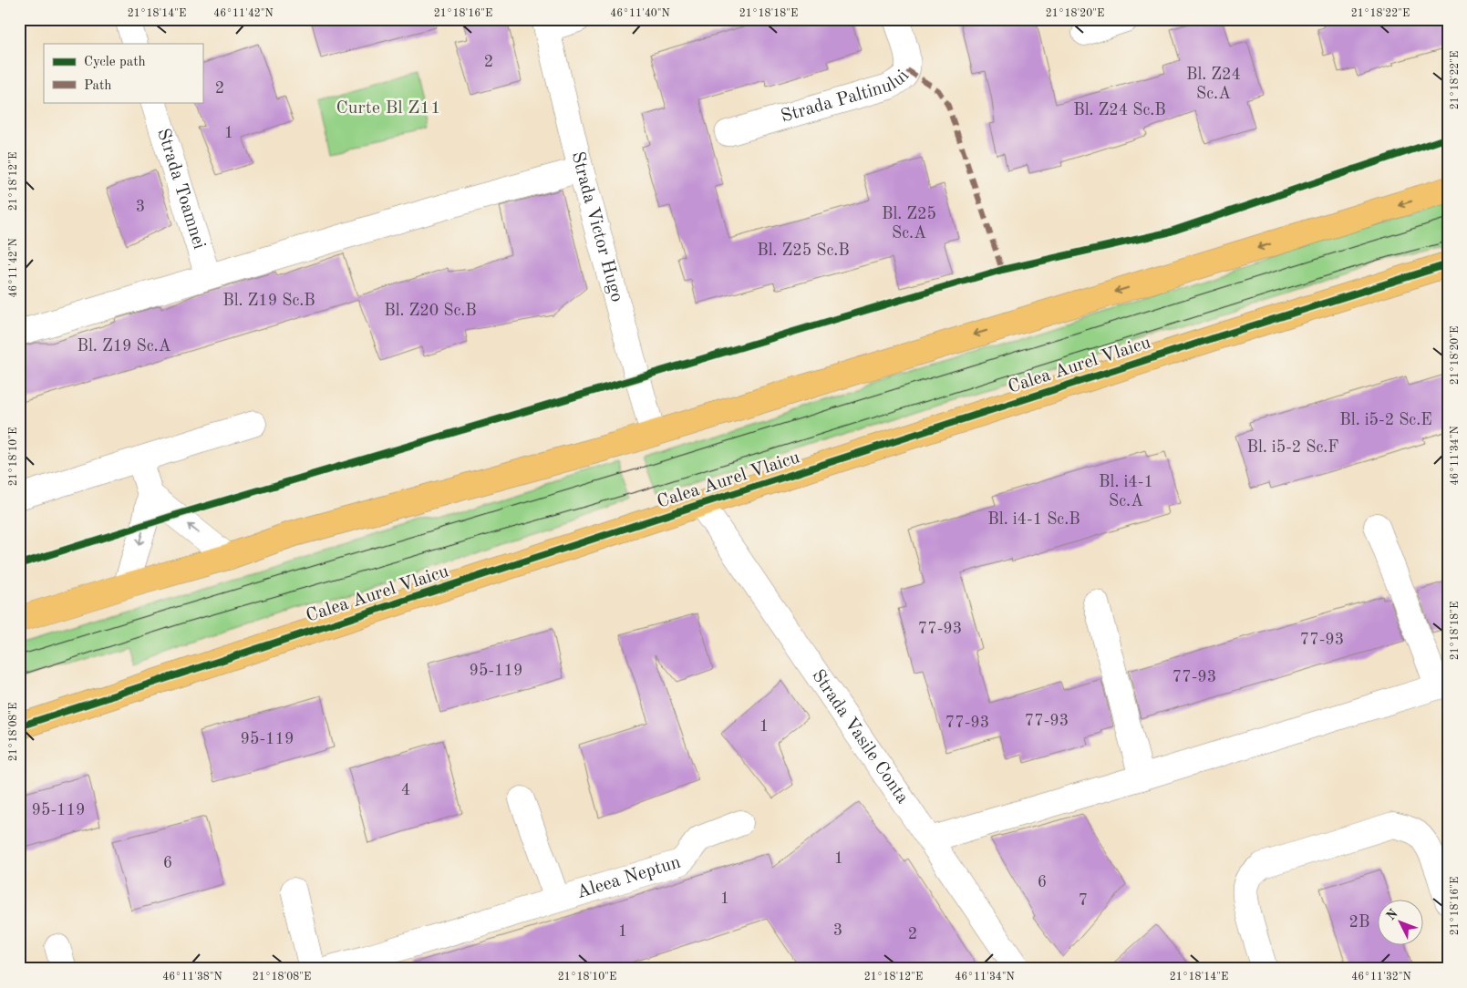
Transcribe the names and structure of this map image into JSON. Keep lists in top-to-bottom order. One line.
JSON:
{"streets":{"main road":["Calea Aurel Vlaicu"],"street":["Strada Paltinului","Strada Toamnei","Strada Victor Hugo","Strada Vasile Conta","Aleea Neptun"]},"crossings":[["Calea Aurel Vlaicu","Strada Vasile Conta"]],"parks":["Curte Bl Z11"],"house_numbers":["2","Bl. Z24 Sc.A","2","Bl. Z24 Sc.B","1","3","Bl. Z25 Sc.A","Bl. Z25 Sc.B","Bl. Z19 Sc.B","Bl. Z20 Sc.B","Bl. Z19 Sc.A","Bl. i5-2 Sc.E","Bl. i5-2 Sc.F","Bl. i4-1 Sc.A","Bl. i4-1 Sc.B","77-93","77-93","95-119","77-93","77-93","77-93","1","95-119","4","95-119","1","6","6","1","7","2B","3","1","2"],"legend":["Cycle path","Path"],"north":"top left","coordinates":["21°18'14\"E","46°11'42\"N","21°18'16\"E","46°11'40\"N","21°18'18\"E","21°18'20\"E","21°18'22\"E","21°18'12\"E","46°11'34\"N","21°18'10\"E","21°18'08\"E","46°11'38\"N","46°11'32\"N"]}
